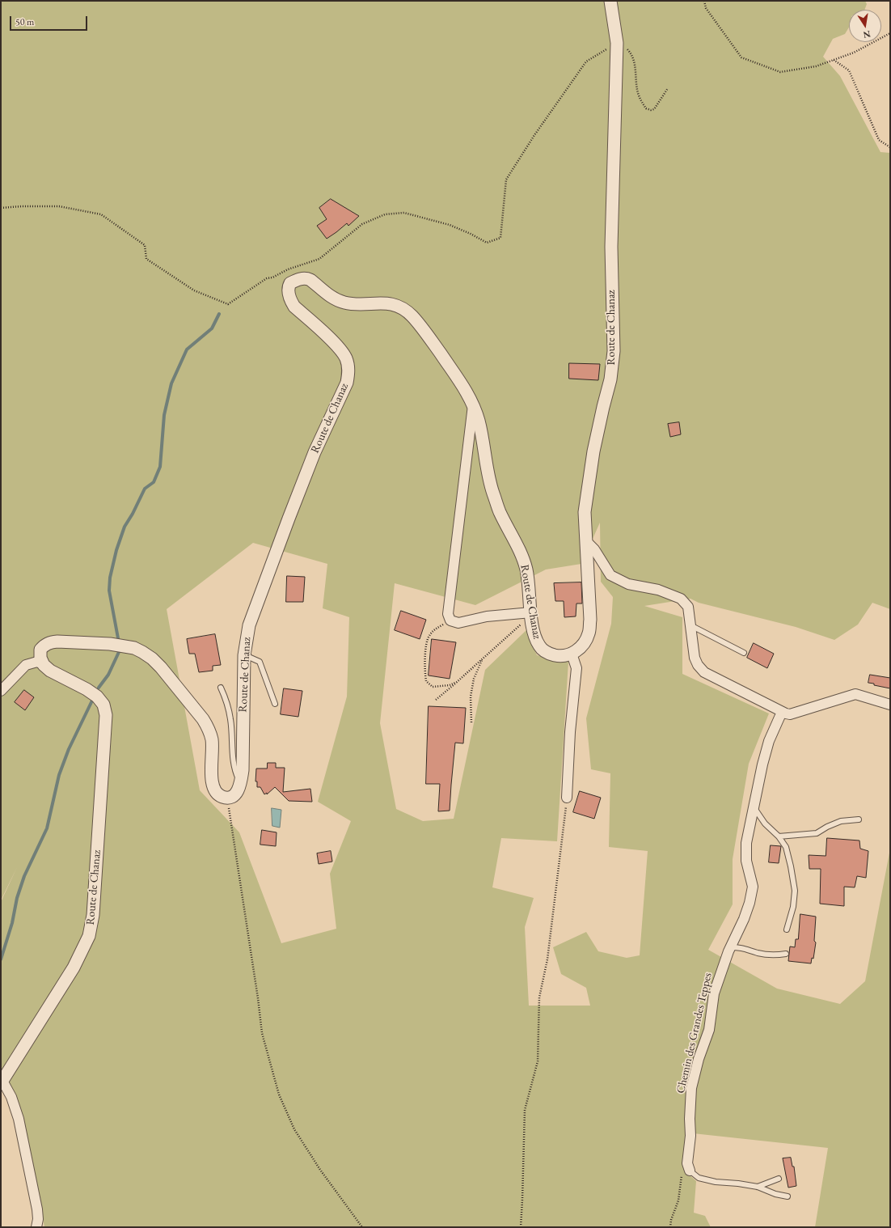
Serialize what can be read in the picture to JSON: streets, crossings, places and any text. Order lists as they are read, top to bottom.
{
  "streets": {
    "street": ["Route de Chanaz", "Chemin des Grandes Teppes"]
  },
  "scale_bar": "50 m",
  "north": "bottom"
}
